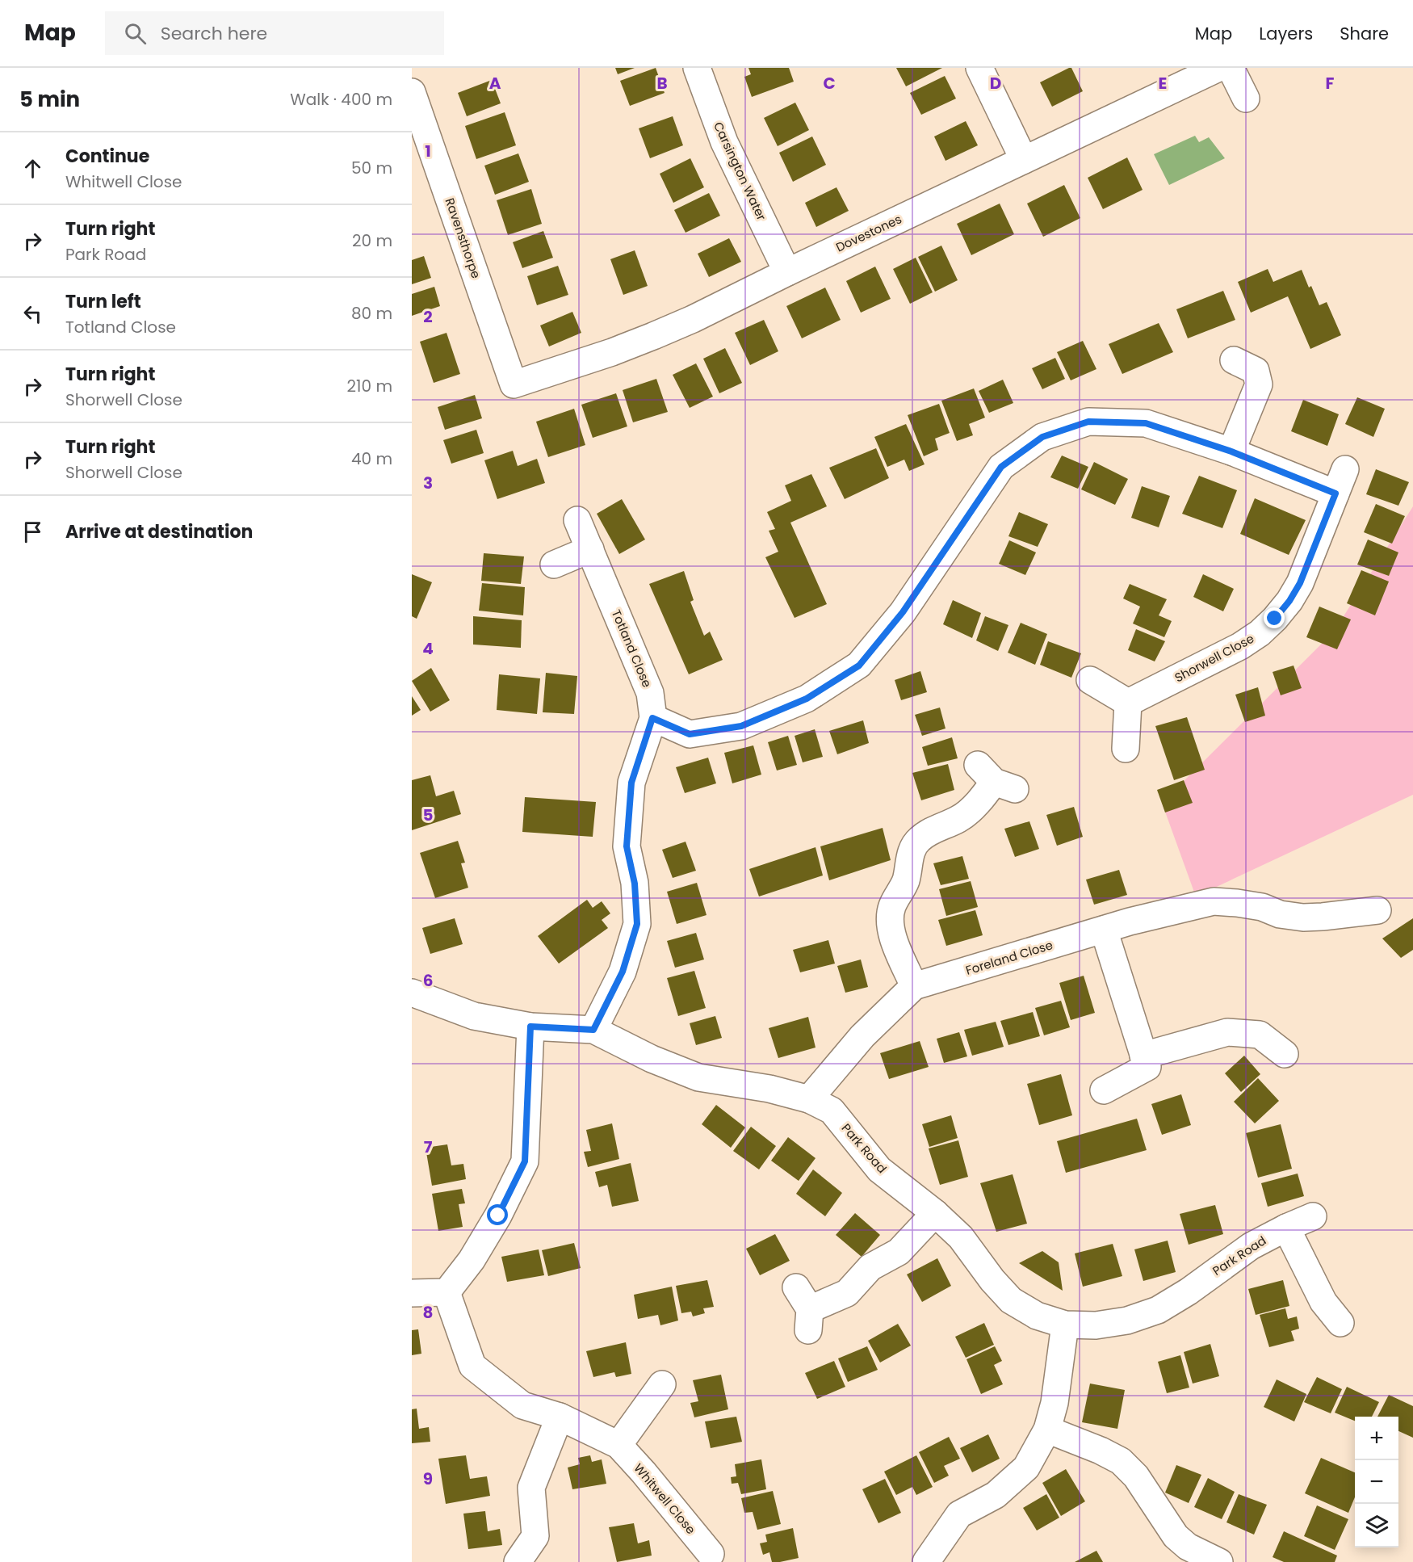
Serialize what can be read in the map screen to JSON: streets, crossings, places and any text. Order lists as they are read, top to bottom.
{
  "streets": {
    "street": [
      "Carsington Water",
      "Dovestones",
      "Ravensthorpe",
      "Totland Close",
      "Shorwell Close",
      "Foreland Close",
      "Park Road",
      "Whitwell Close"
    ]
  },
  "crossings": [
    ["Carsington Water", "Dovestones"],
    ["Dovestones", "Ravensthorpe"],
    ["Totland Close", "Park Road"],
    ["Foreland Close", "Park Road"]
  ],
  "page": {
    "header": "Map",
    "search": "Search here",
    "nav": ["Map", "Layers", "Share"],
    "heading": ["5 min", "Walk · 400 m"],
    "list": [
      ["Continue", "Whitwell Close", "50 m"],
      ["Turn right", "Park Road", "20 m"],
      ["Turn left", "Totland Close", "80 m"],
      ["Turn right", "Shorwell Close", "210 m"],
      ["Turn right", "Shorwell Close", "40 m"],
      "Arrive at destination"
    ],
    "map_buttons": ["+", "−"]
  },
  "grid": {
    "columns": [
      "A",
      "B",
      "C",
      "D",
      "E",
      "F"
    ],
    "rows": [
      "1",
      "2",
      "3",
      "4",
      "5",
      "6",
      "7",
      "8",
      "9"
    ]
  }
}
